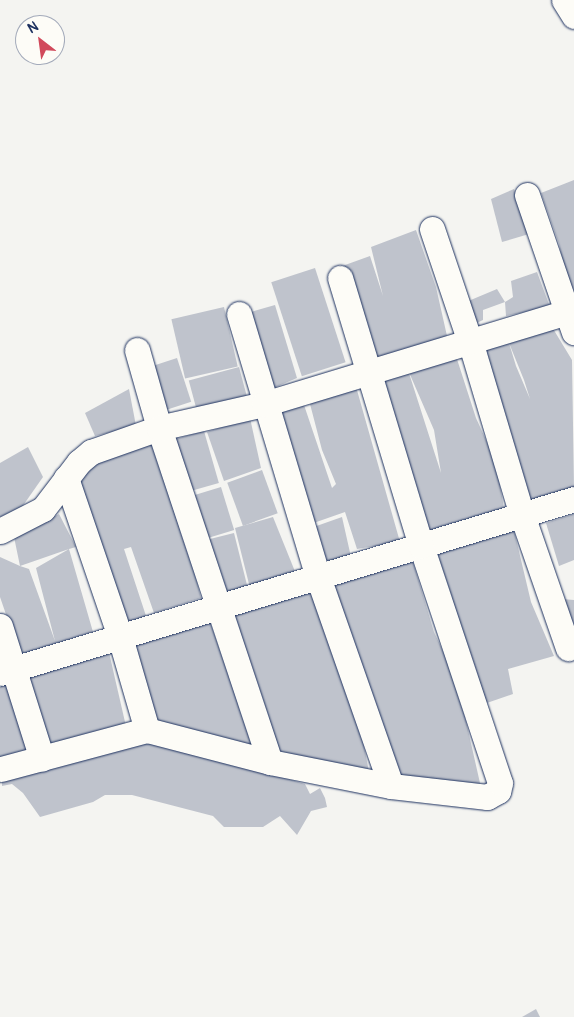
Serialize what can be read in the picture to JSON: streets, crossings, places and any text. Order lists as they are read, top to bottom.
{
  "north": "top left"
}
